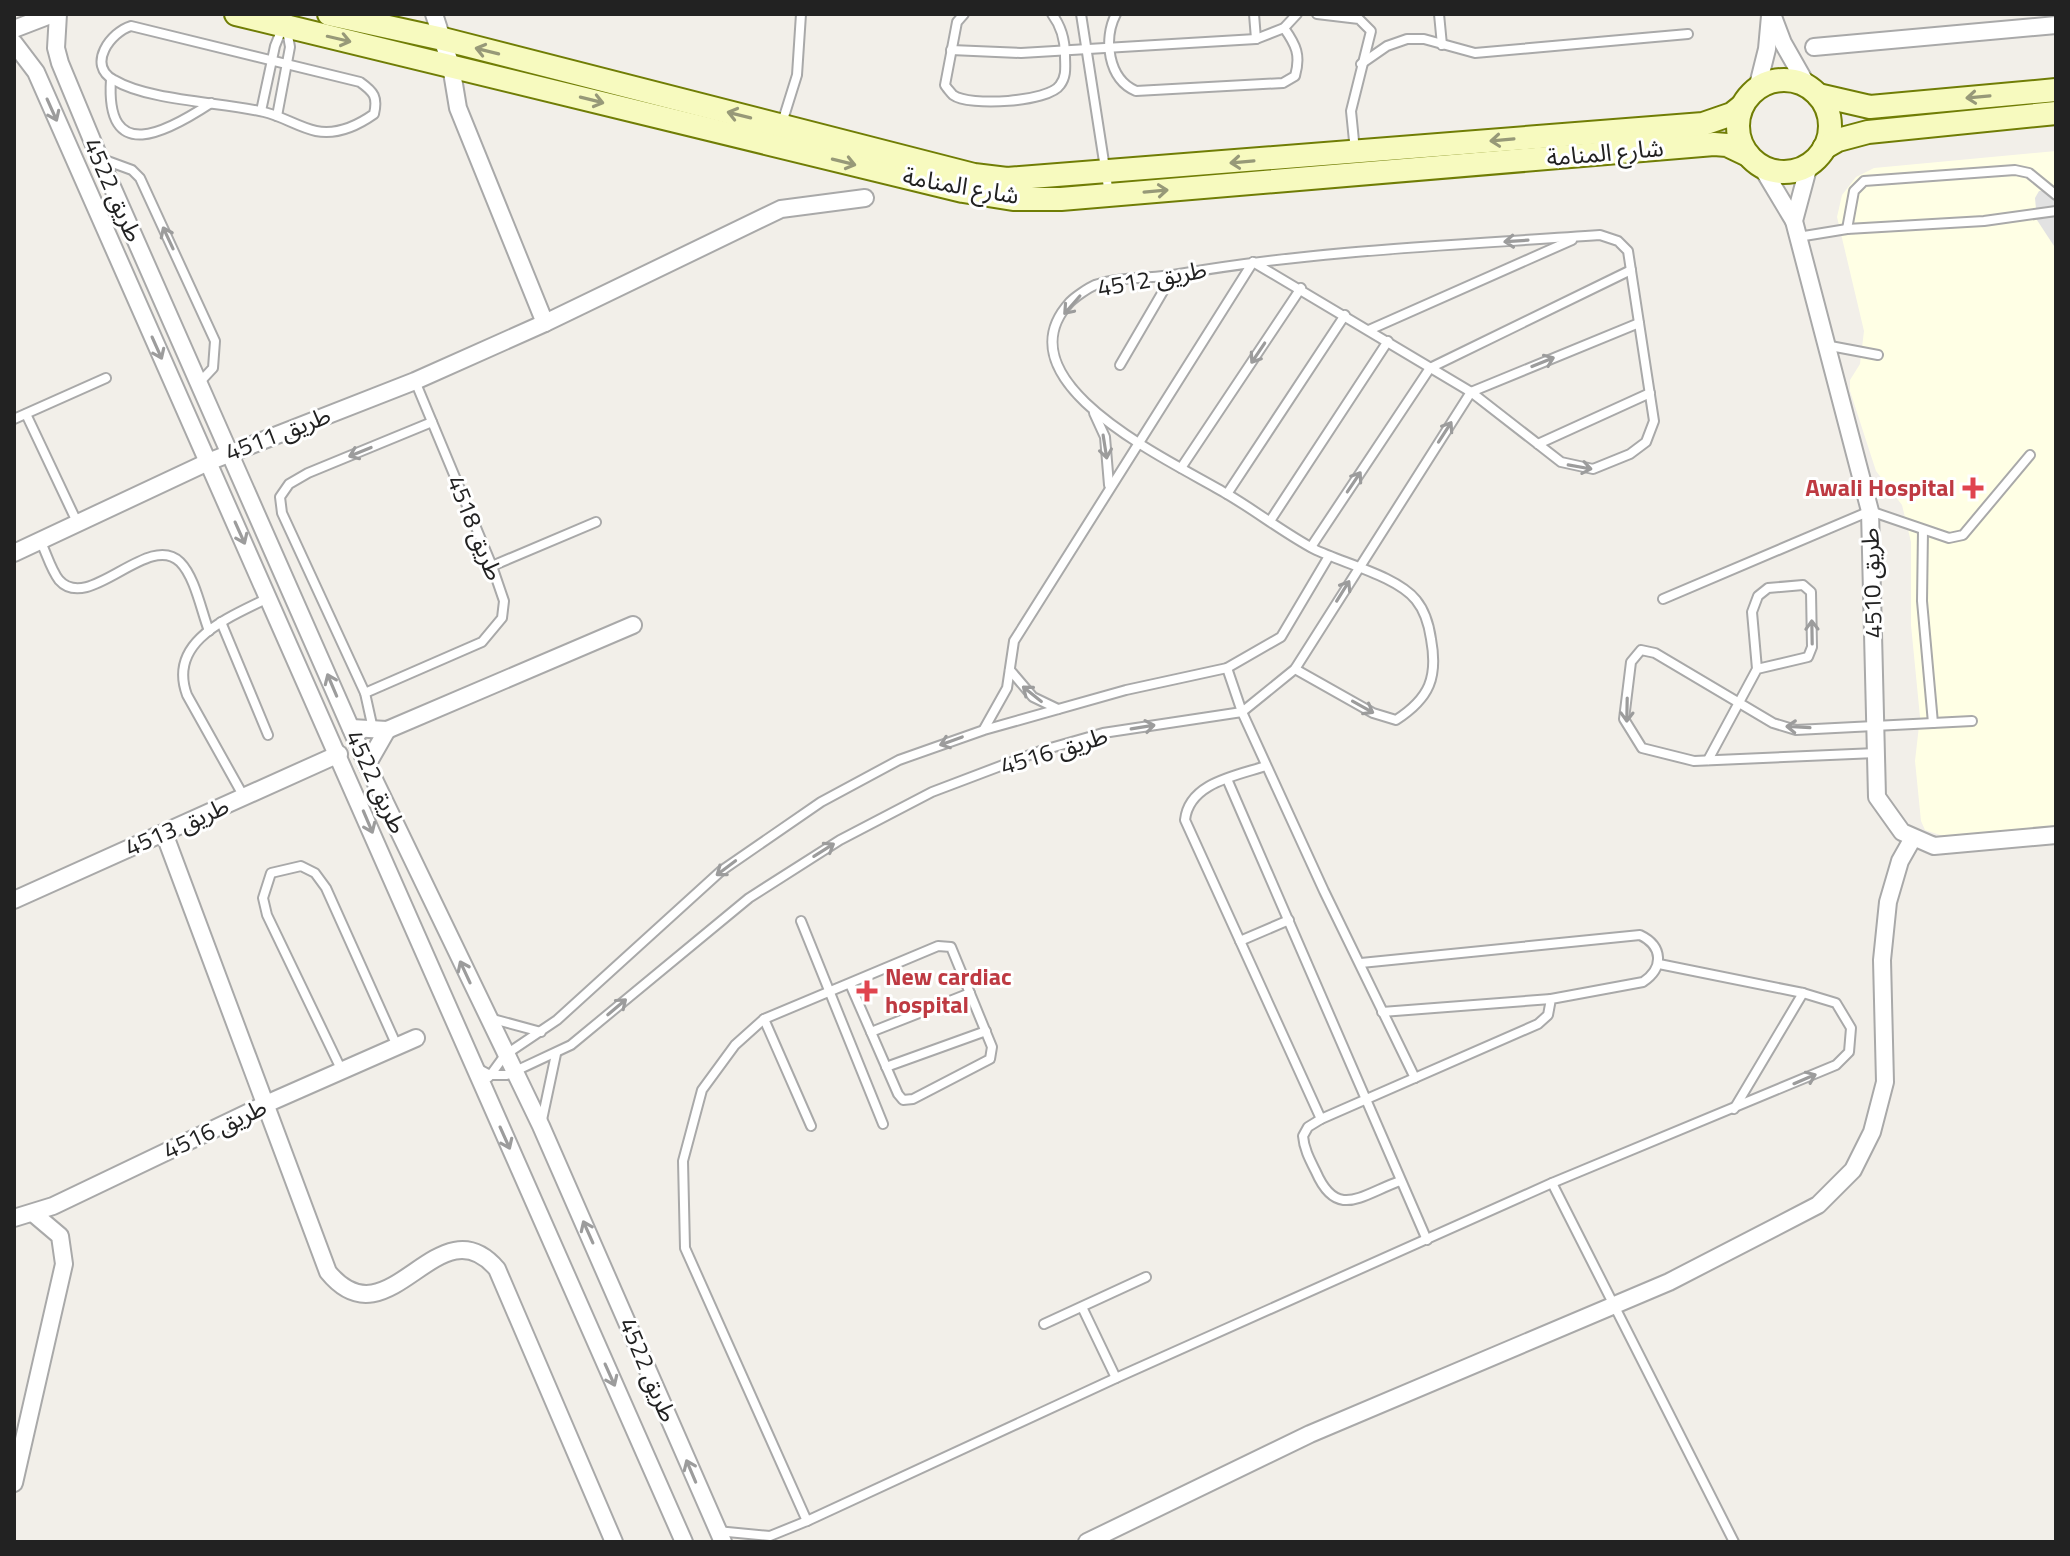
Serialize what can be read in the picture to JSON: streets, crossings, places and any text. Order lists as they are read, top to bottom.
{
  "streets": {
    "street": [
      "شارع المنامة",
      "طريق 4522",
      "طريق 4511",
      "طريق 4510",
      "طريق 4516",
      "طريق 4513"
    ],
    "lane": ["طريق 4512", "طريق 4518"]
  },
  "crossings": [
    ["شارع المنامة", "طريق 4510"],
    ["طريق 4522", "طريق 4511"],
    ["طريق 4522", "طريق 4516"],
    ["طريق 4522", "طريق 4513"],
    ["طريق 4512", "طريق 4516"],
    ["طريق 4511", "طريق 4518"]
  ],
  "places": {
    "health": ["Awali Hospital", "New cardiac hospital"]
  }
}
